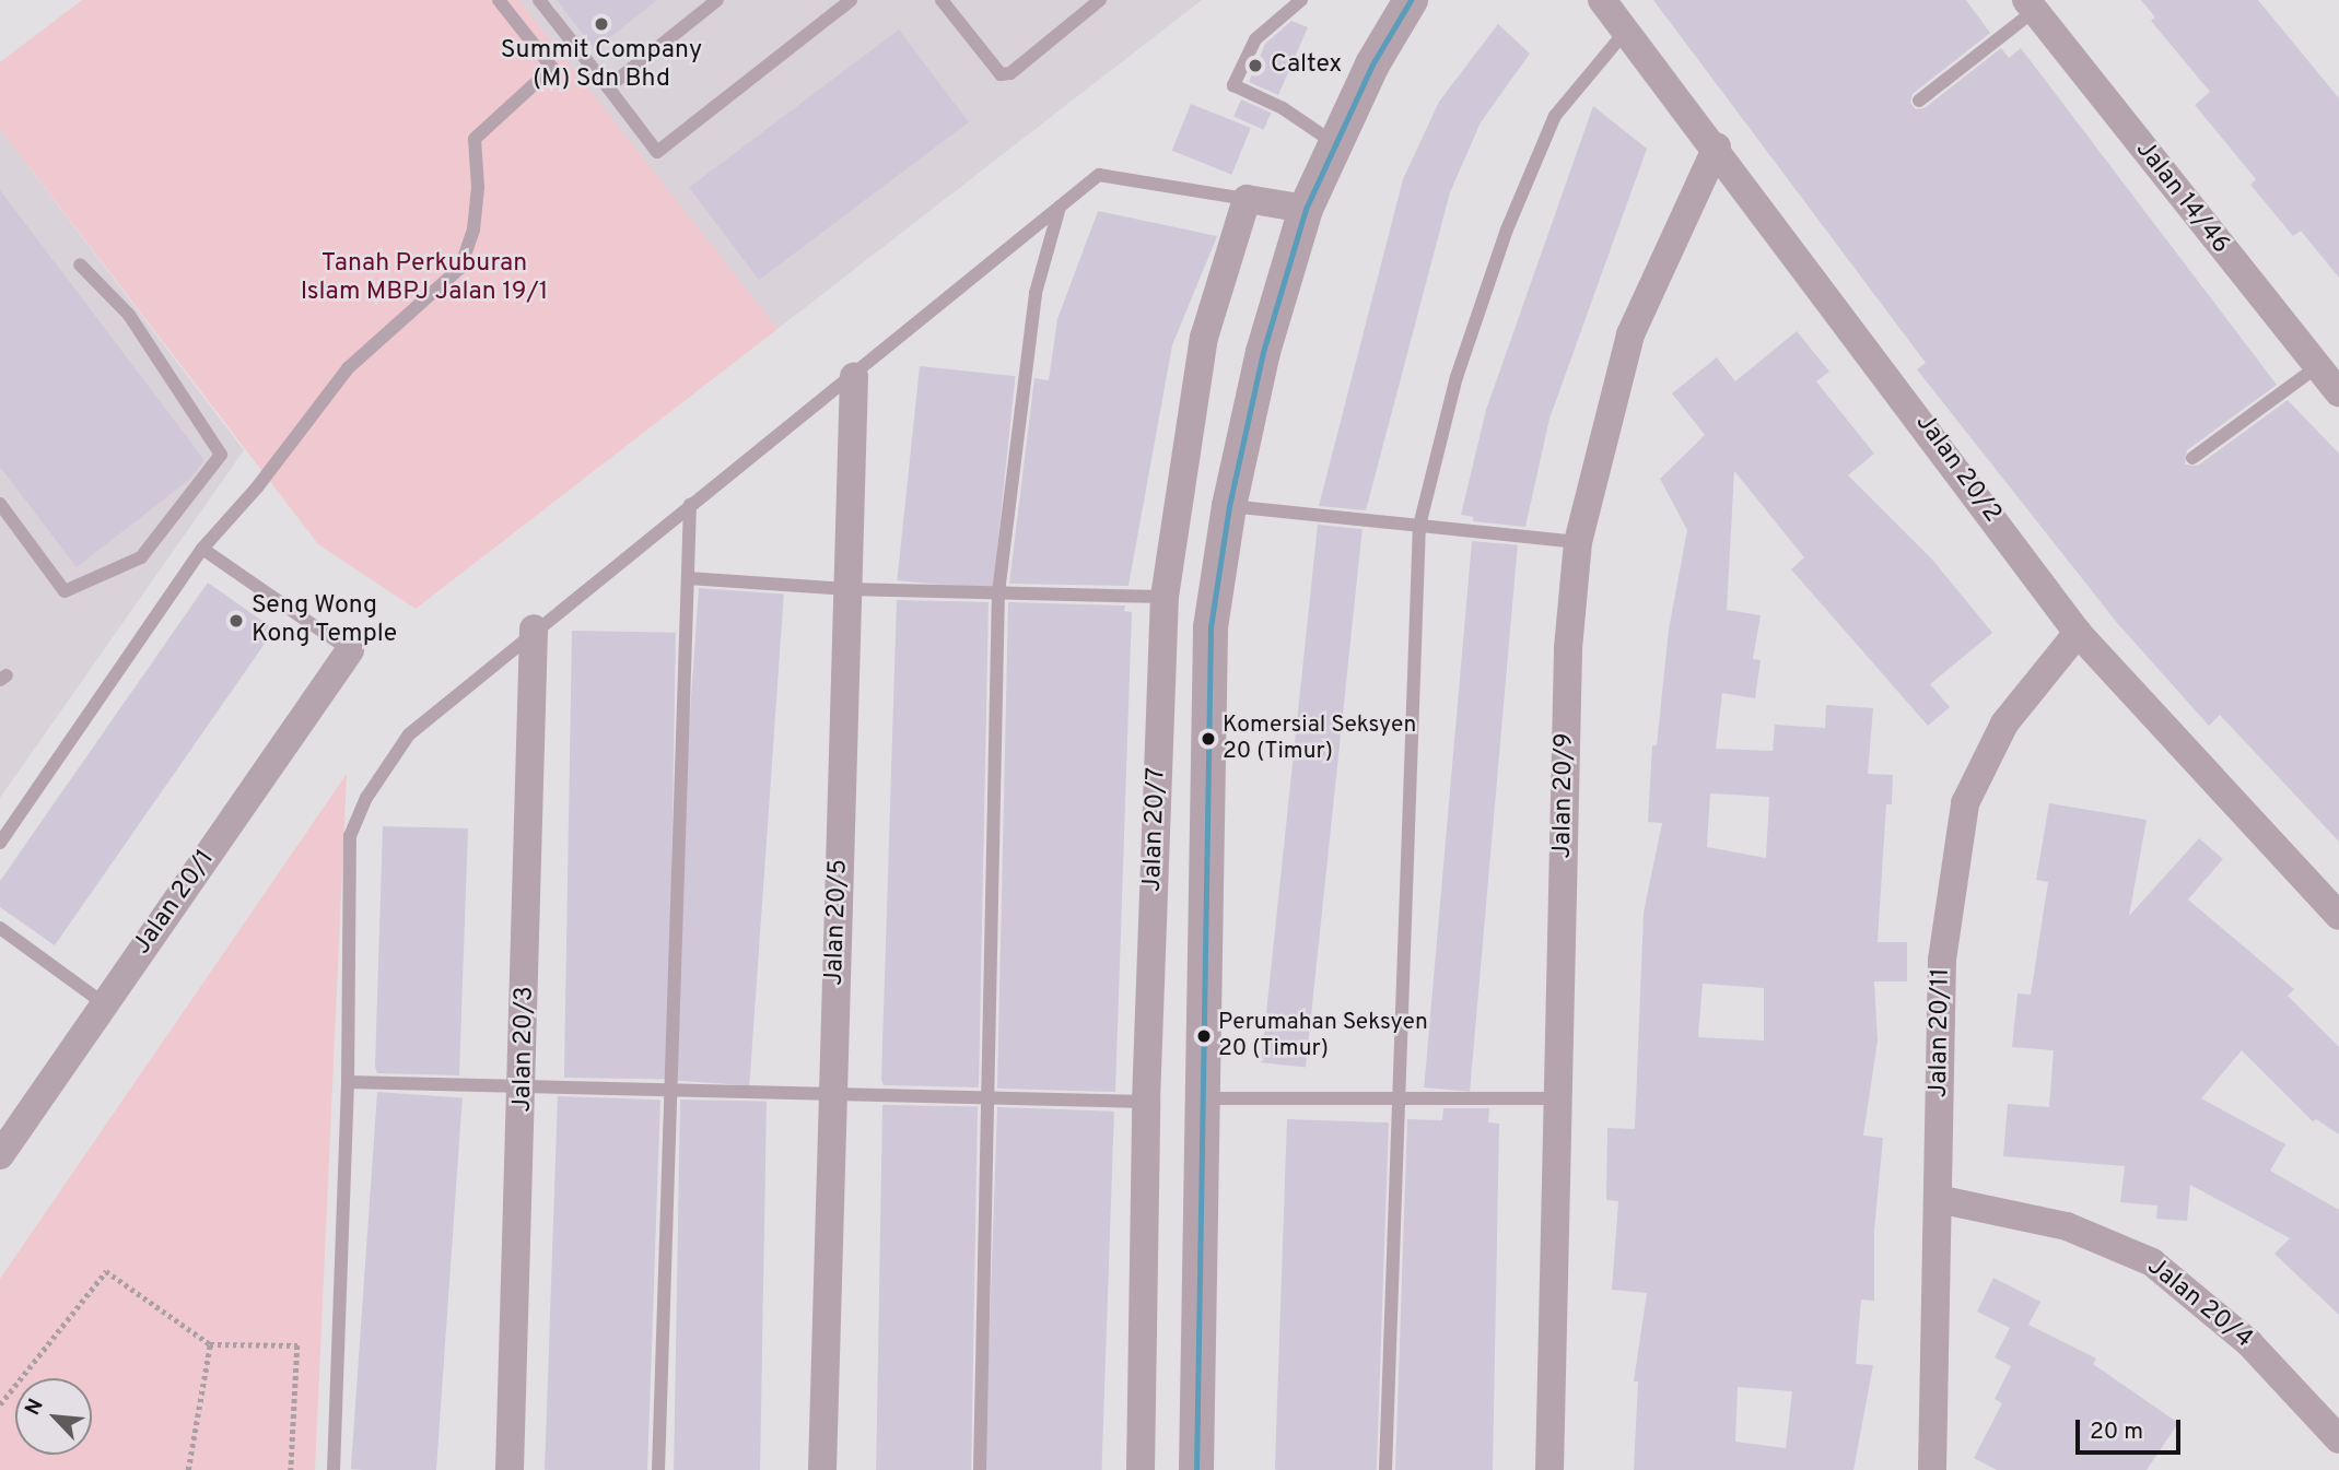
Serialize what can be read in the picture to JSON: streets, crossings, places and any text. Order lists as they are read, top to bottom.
{
  "streets": {
    "street": [
      "Jalan 14/46",
      "Jalan 20/2",
      "Jalan 20/9",
      "Jalan 20/7",
      "Jalan 20/1",
      "Jalan 20/5",
      "Jalan 20/11",
      "Jalan 20/3",
      "Jalan 20/4"
    ]
  },
  "crossings": [
    ["Jalan 20/2", "Jalan 20/9"],
    ["Jalan 20/2", "Jalan 20/11"],
    ["Jalan 20/11", "Jalan 20/4"]
  ],
  "parks": ["Tanah Perkuburan Islam MBPJ Jalan 19/1"],
  "places": [
    "Summit Company (M) Sdn Bhd",
    "Caltex",
    "Seng Wong Kong Temple",
    "Komersial Seksyen 20 (Timur)",
    "Perumahan Seksyen 20 (Timur)"
  ],
  "scale_bar": "20 m",
  "north": "top left"
}
